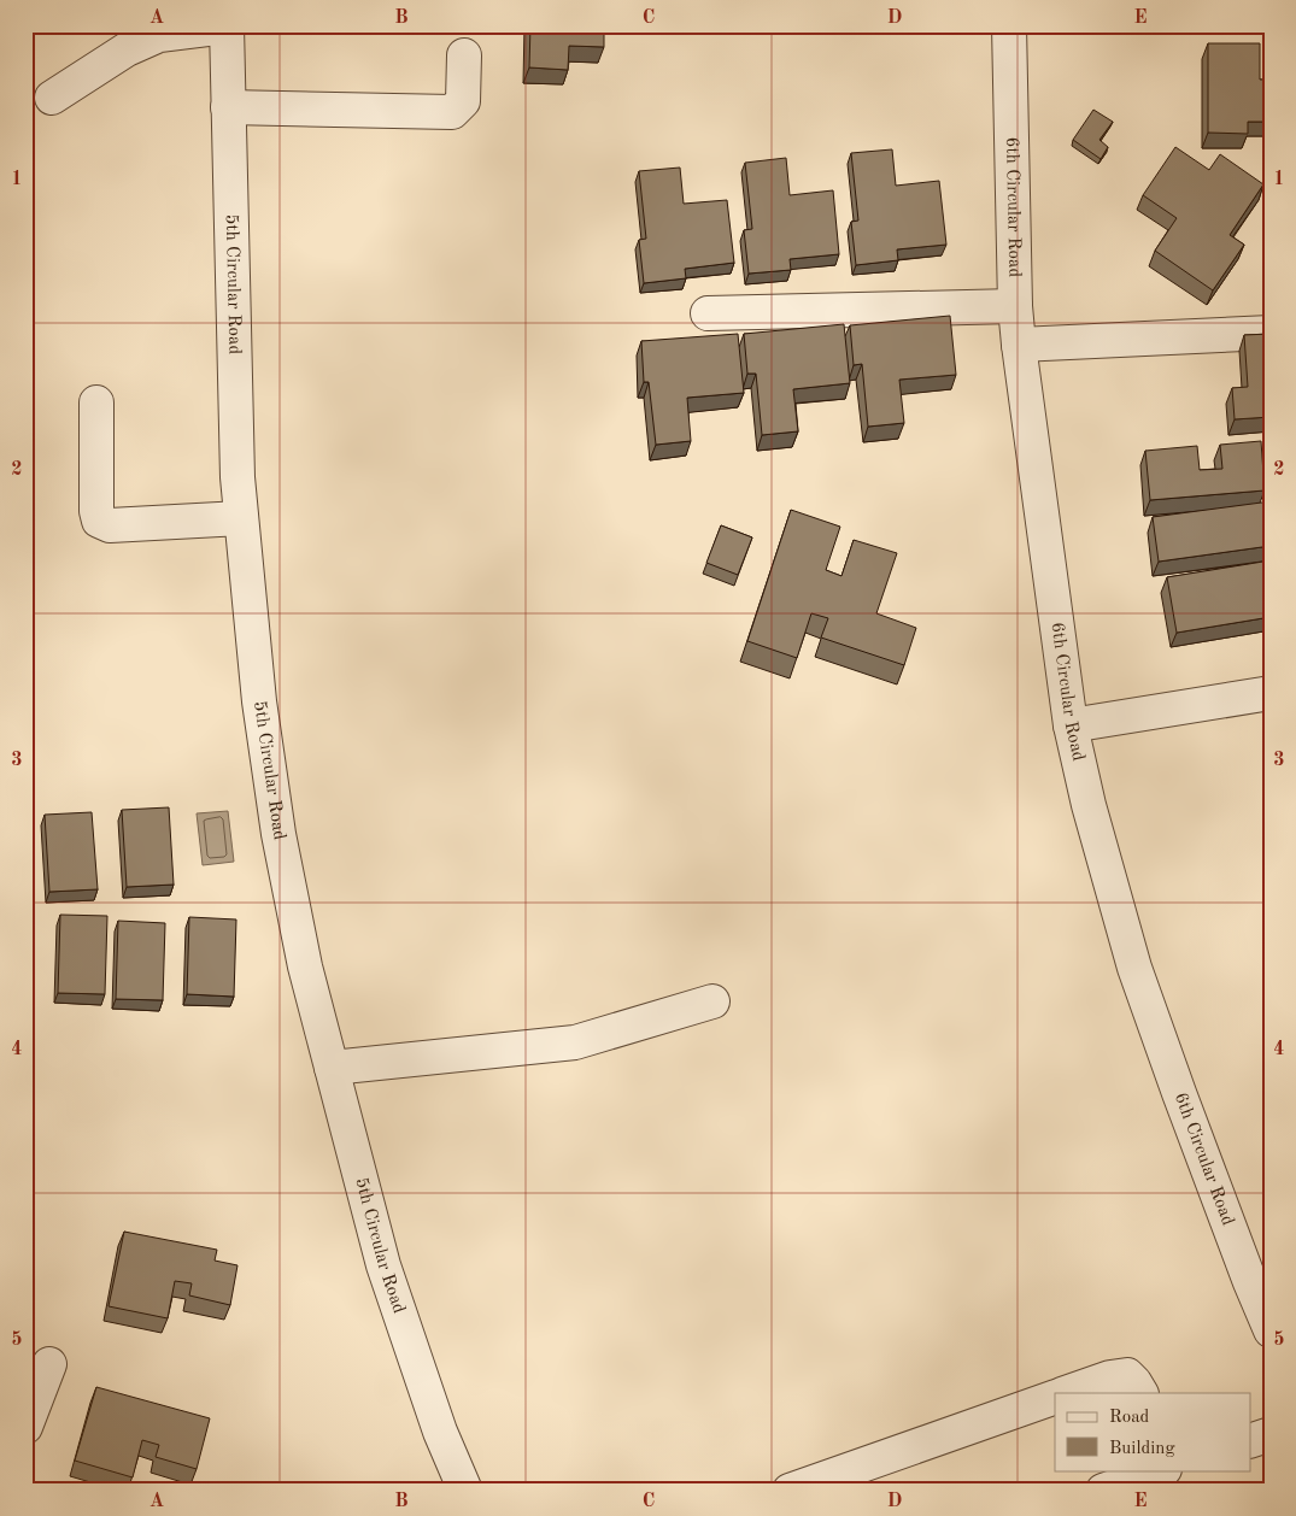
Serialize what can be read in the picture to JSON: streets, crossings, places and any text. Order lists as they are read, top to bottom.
{
  "streets": {
    "street": ["6th Circular Road", "5th Circular Road"]
  },
  "legend": ["Road", "Building"],
  "grid": {
    "columns": [
      "A",
      "B",
      "C",
      "D",
      "E"
    ],
    "rows": [
      "1",
      "2",
      "3",
      "4",
      "5"
    ]
  }
}
